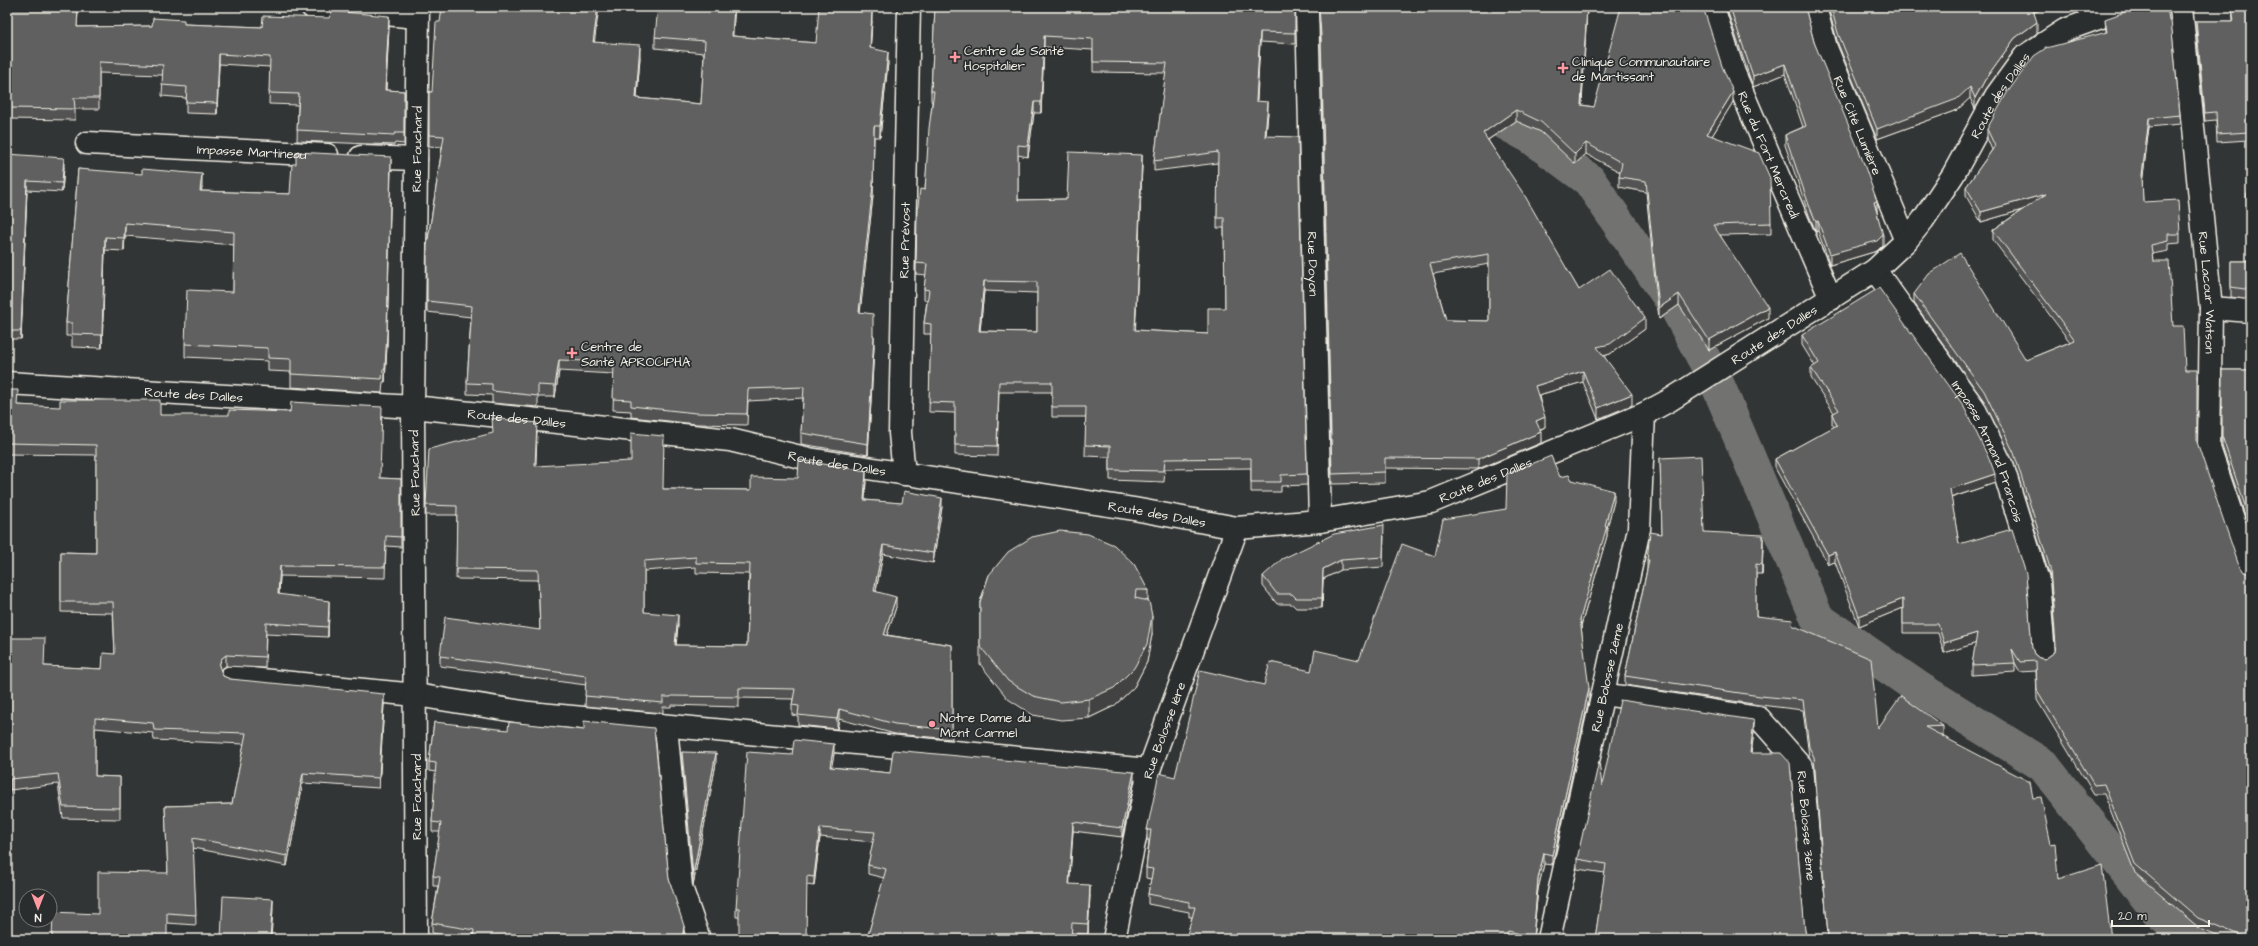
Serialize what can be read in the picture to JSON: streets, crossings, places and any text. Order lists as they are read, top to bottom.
{
  "streets": {
    "street": [
      "Route des Dalles",
      "Rue Cité Lumière",
      "Rue Fouchard",
      "Impasse Martineau",
      "Rue du Fort Mercredi",
      "Rue Prévost",
      "Rue Doyon",
      "Rue Lacour Watson",
      "Impasse Armand Francois",
      "Rue Bolosse 2ème",
      "Rue Bolosse 1ère",
      "Rue Bolosse 3ème"
    ]
  },
  "crossings": [
    ["Route des Dalles", "Rue Cité Lumière"],
    ["Route des Dalles", "Rue Fouchard"],
    ["Route des Dalles", "Rue du Fort Mercredi"],
    ["Route des Dalles", "Rue Prévost"],
    ["Route des Dalles", "Rue Doyon"],
    ["Route des Dalles", "Impasse Armand Francois"],
    ["Route des Dalles", "Rue Bolosse 2ème"],
    ["Route des Dalles", "Rue Bolosse 1ère"],
    ["Rue Fouchard", "Impasse Martineau"],
    ["Rue Bolosse 2ème", "Rue Bolosse 3ème"]
  ],
  "places": {
    "health": ["Centre de Santé Hospitalier", "Clinique Communautaire de Martissant", "Centre de Santé APROCIPHA"],
    "other": ["Notre Dame du Mont Carmel"]
  },
  "scale_bar": "20 m",
  "north": "bottom"
}
